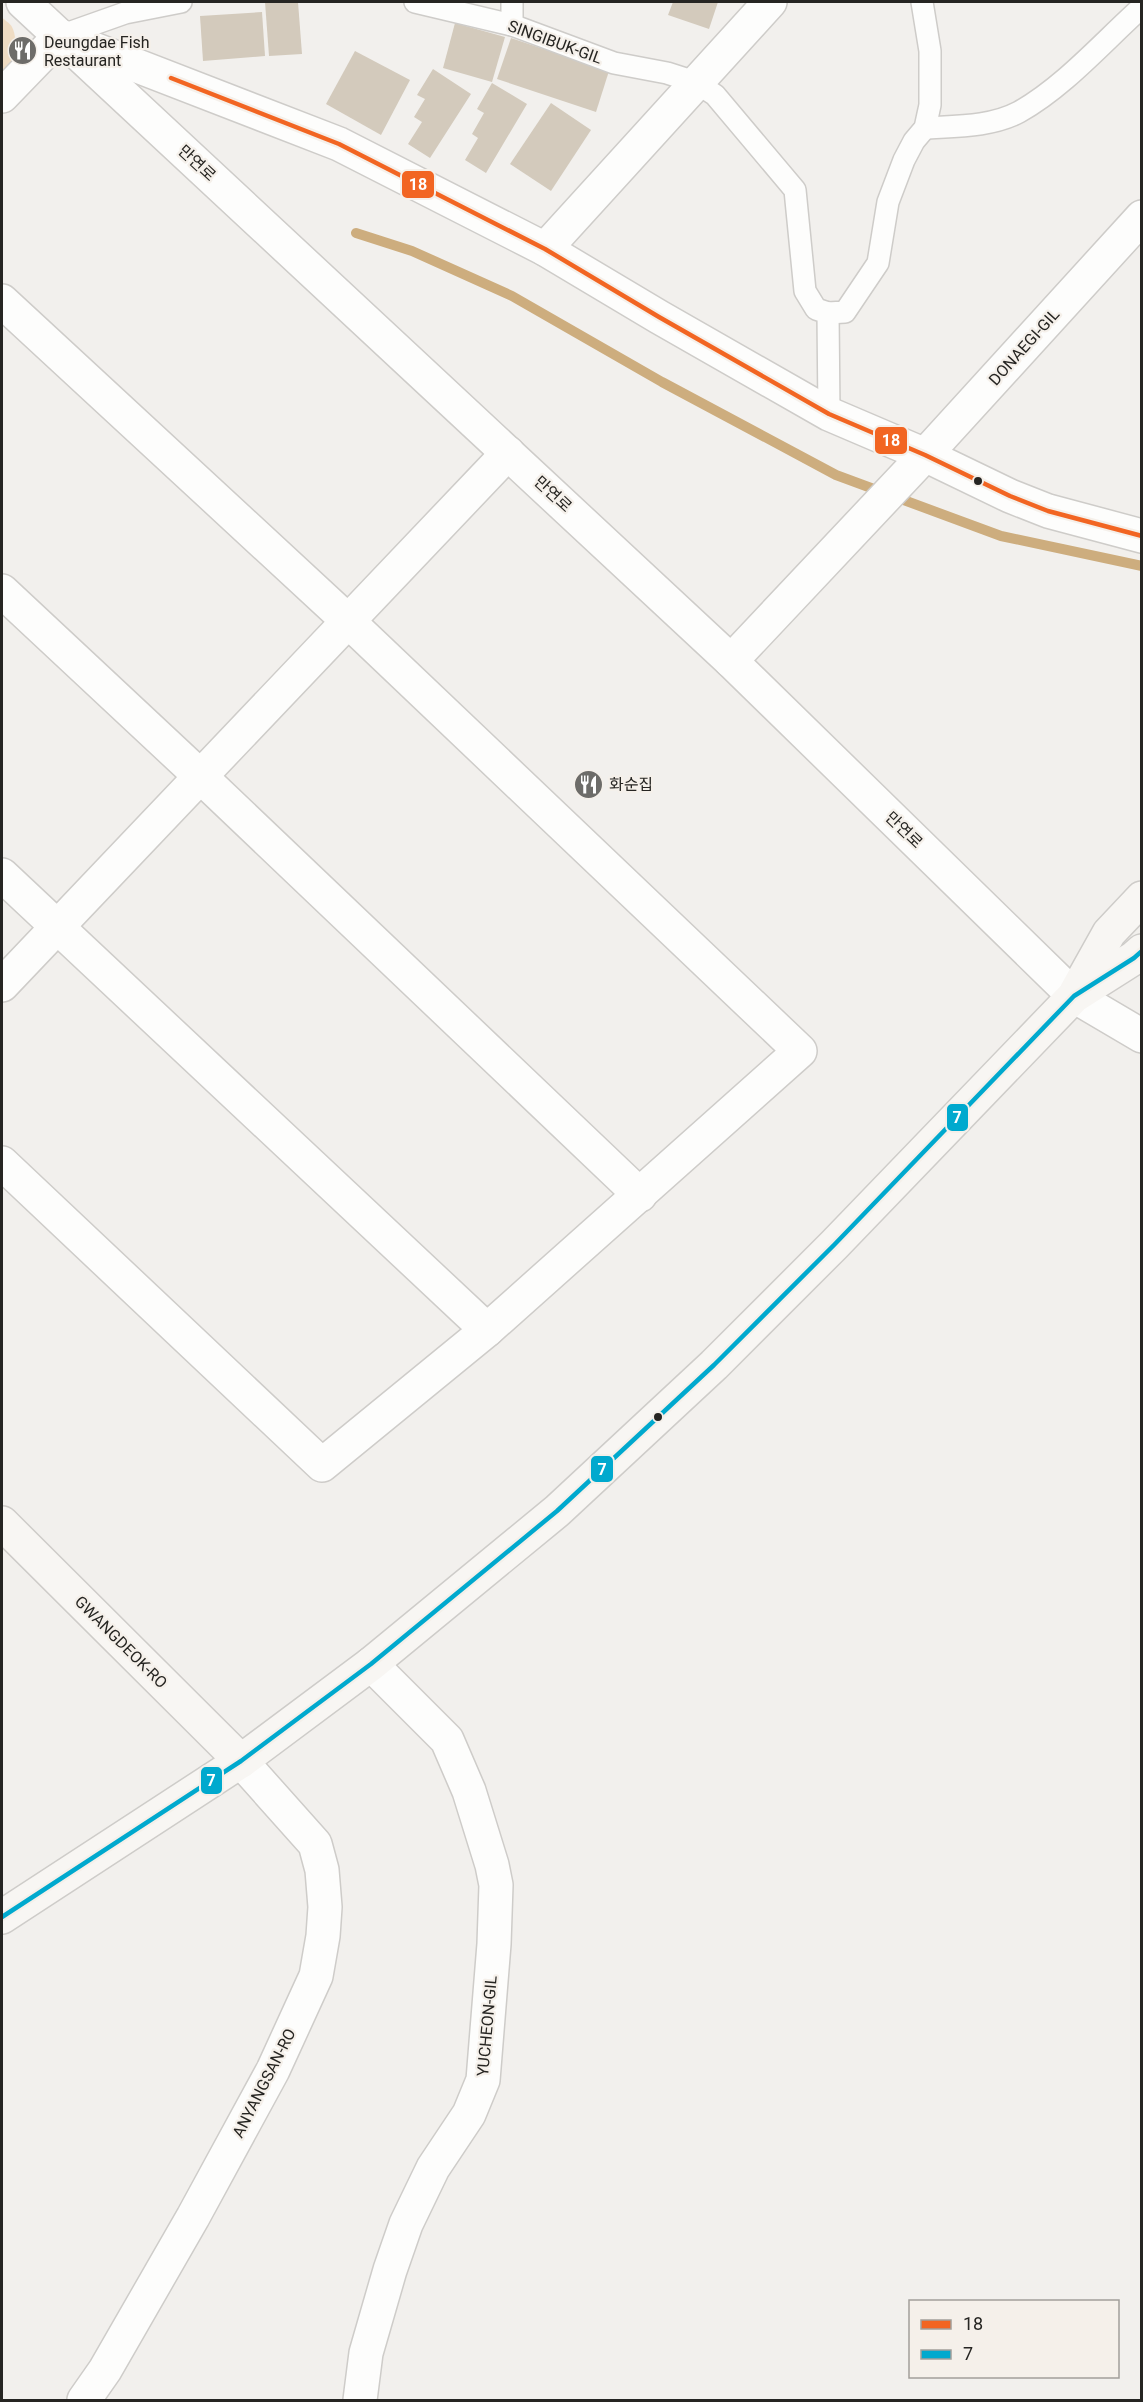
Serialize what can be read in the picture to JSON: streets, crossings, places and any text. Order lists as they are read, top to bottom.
{
  "streets": {
    "main road": ["GWANGDEOK-RO"],
    "street": [
      "만연로",
      "DONAEGI-GIL",
      "YUCHEON-GIL",
      "ANYANGSAN-RO"
    ],
    "lane": ["SINGIBUK-GIL"]
  },
  "crossings": [
    ["만연로", "DONAEGI-GIL"],
    ["GWANGDEOK-RO", "ANYANGSAN-RO"]
  ],
  "places": {
    "restaurant": ["Deungdae Fish Restaurant", "화순집"]
  },
  "lines": ["transit line 18", "transit line 7"],
  "legend": ["18", "7"]
}
